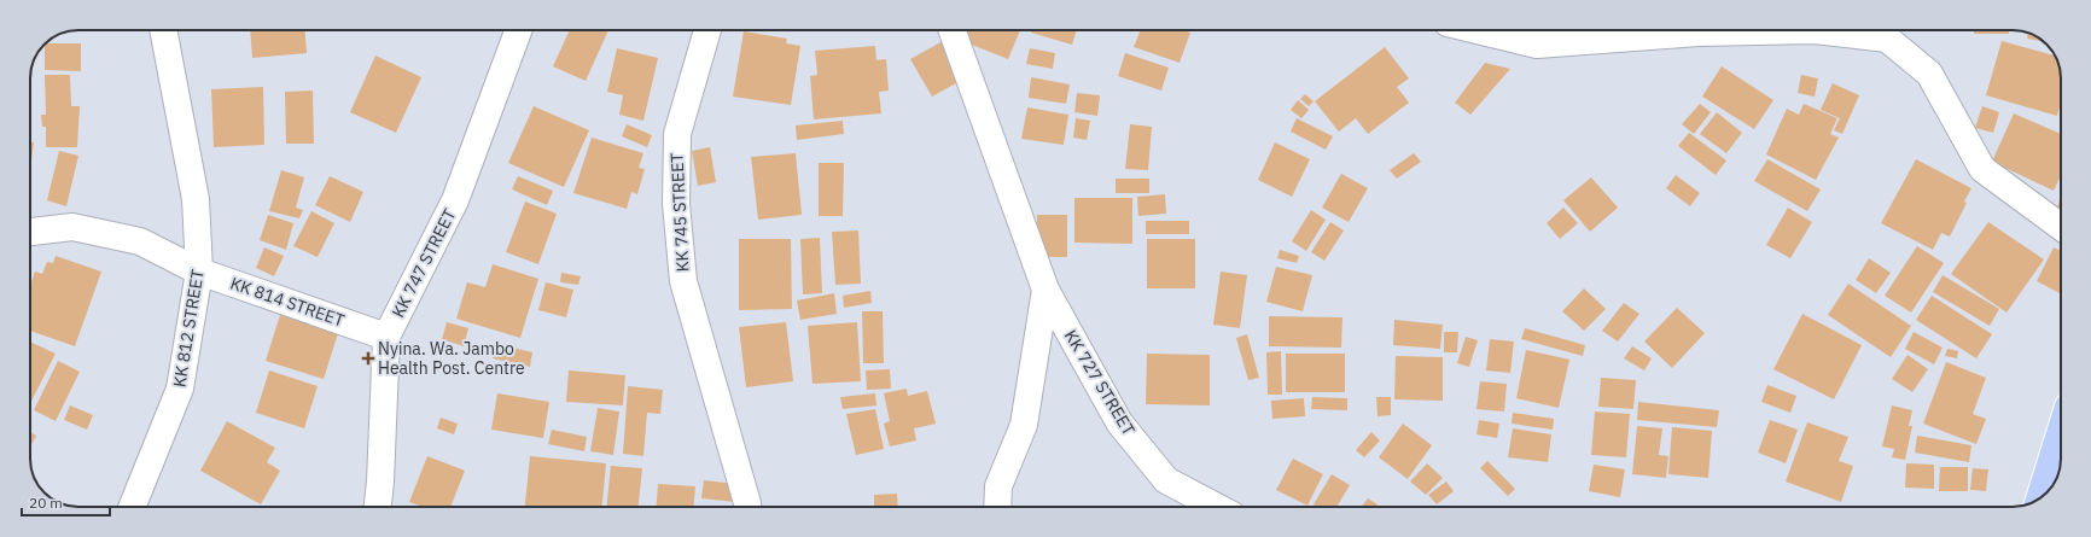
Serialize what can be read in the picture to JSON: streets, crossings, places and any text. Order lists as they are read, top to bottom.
{
  "streets": {
    "street": [
      "KK 745 STREET",
      "KK 747 STREET",
      "KK 814 STREET",
      "KK 812 STREET",
      "KK 727 STREET"
    ]
  },
  "crossings": [
    ["KK 747 STREET", "KK 814 STREET"],
    ["KK 814 STREET", "KK 812 STREET"]
  ],
  "places": {
    "health": ["Nyina. Wa. Jambo Health Post. Centre"]
  },
  "scale_bar": "20 m"
}
